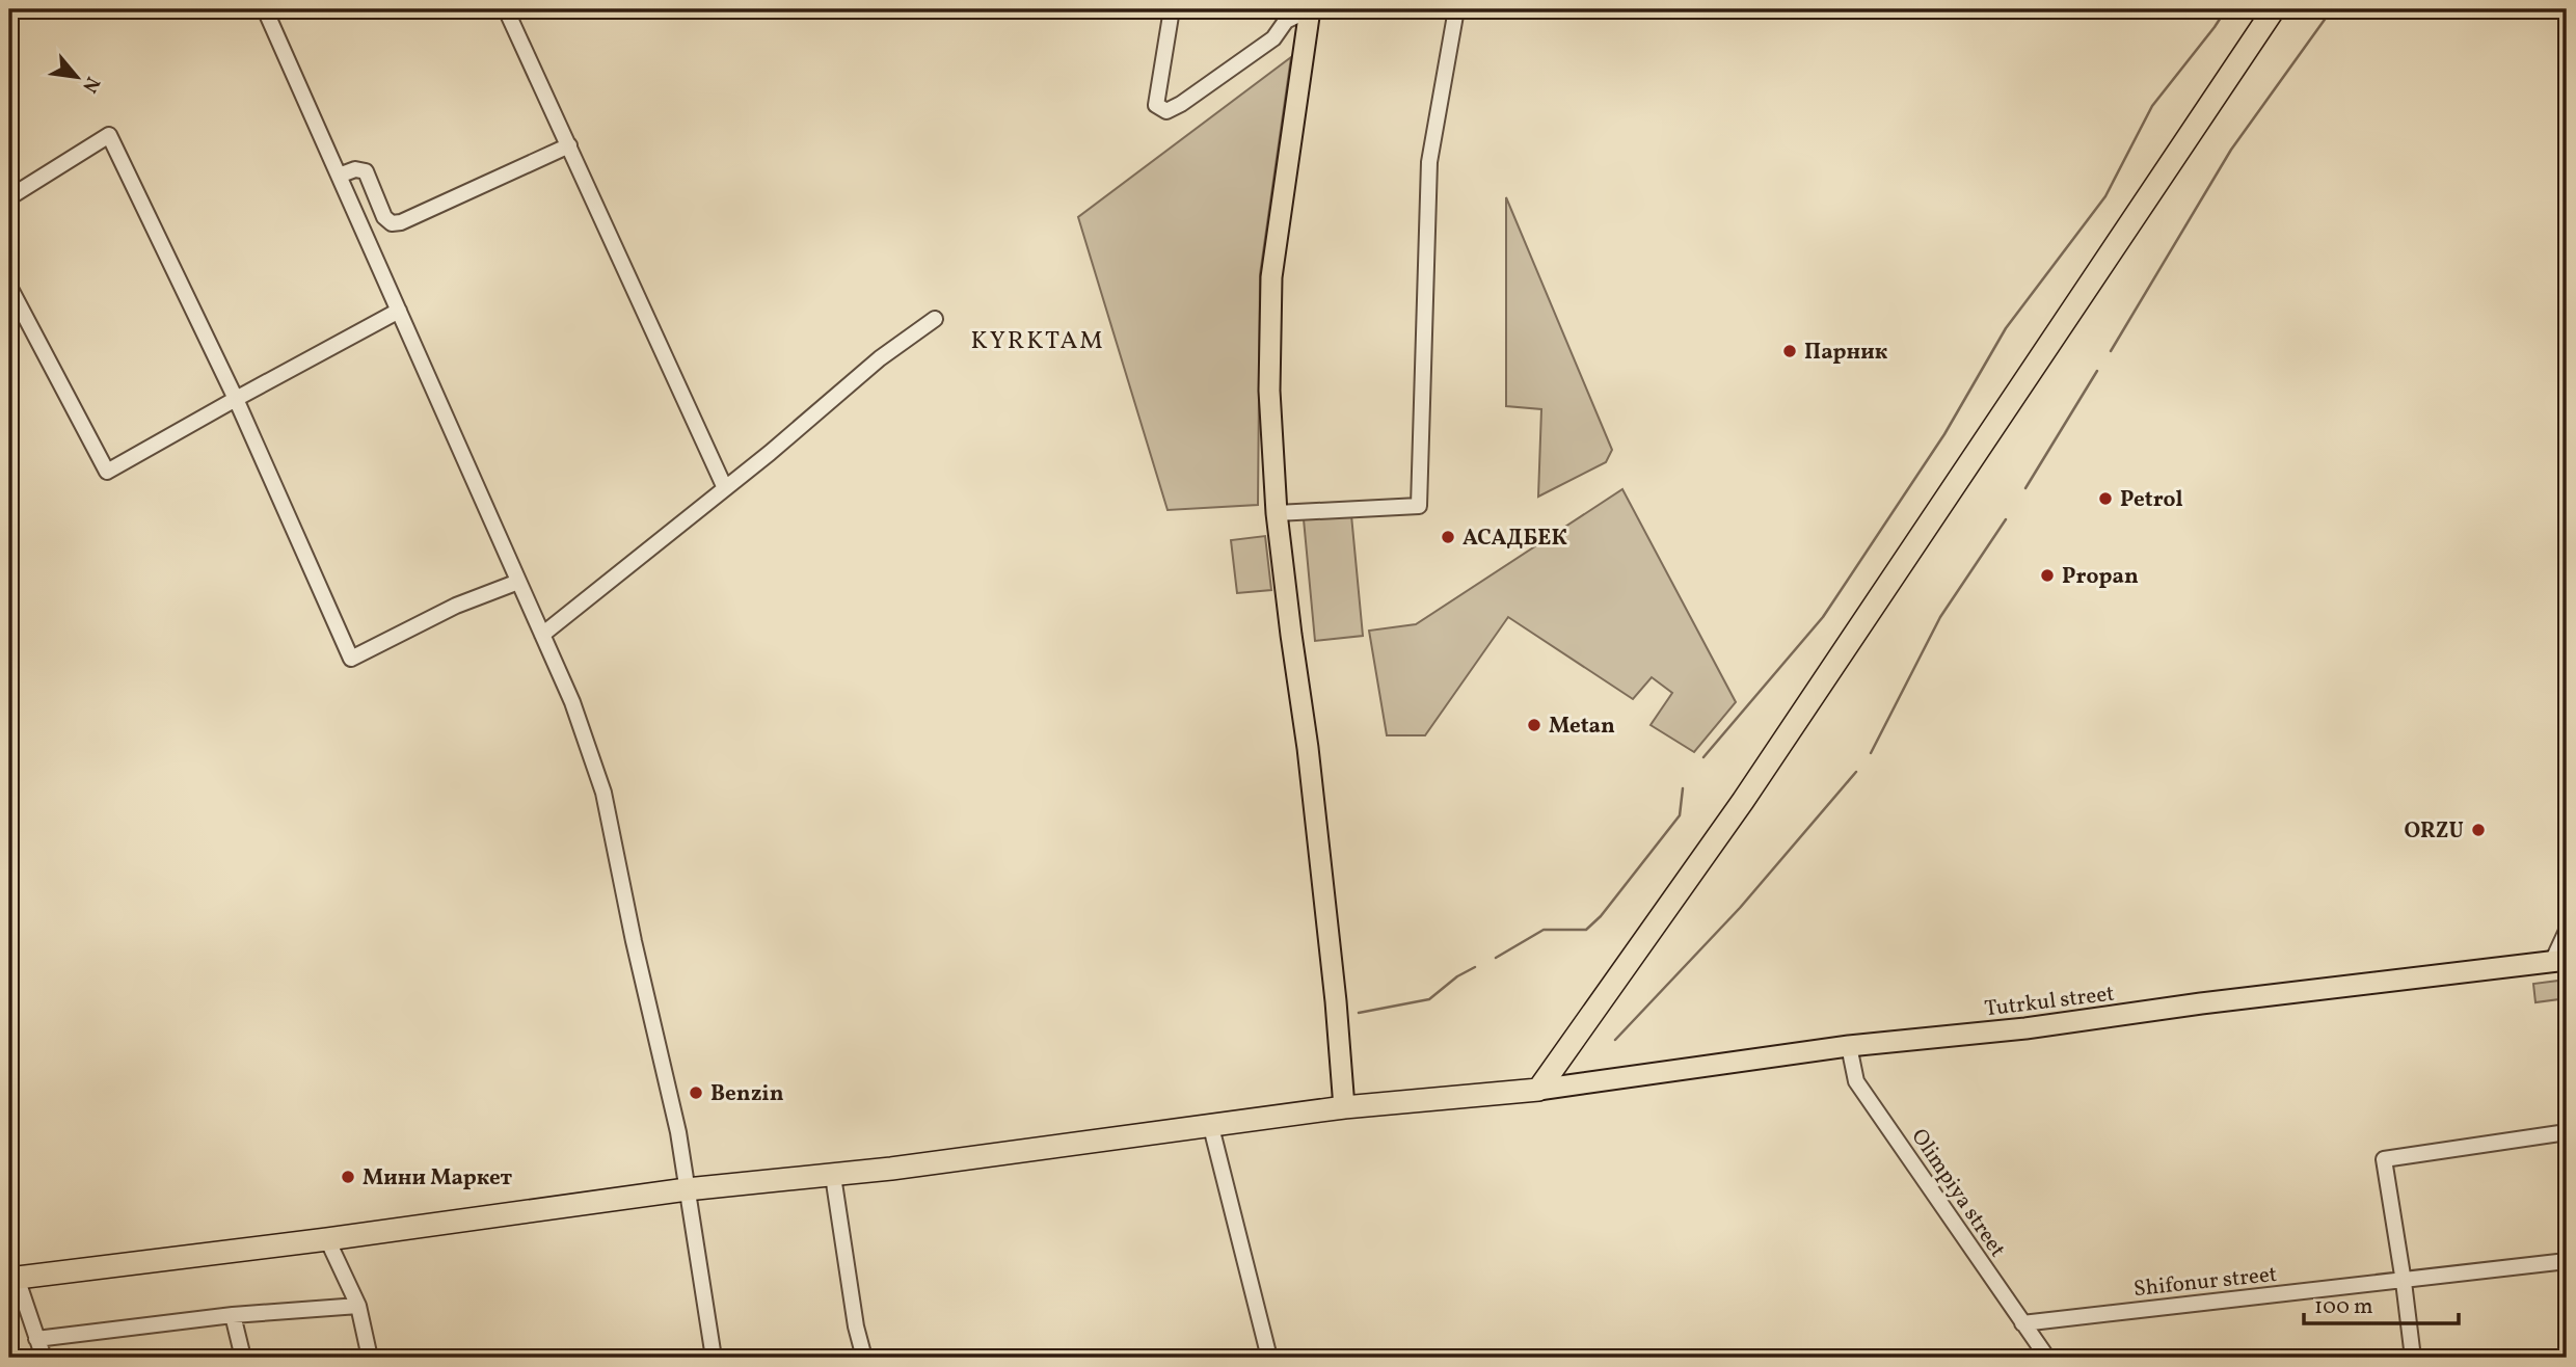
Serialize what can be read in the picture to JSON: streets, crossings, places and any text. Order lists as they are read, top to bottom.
{
  "streets": {
    "main road": ["Tutrkul street"],
    "street": ["Olimpiya street", "Shifonur street"]
  },
  "crossings": [
    ["Tutrkul street", "Olimpiya street"],
    ["Olimpiya street", "Shifonur street"]
  ],
  "districts": ["KYRKTAM"],
  "places": [
    "Парник",
    "Petrol",
    "АСАДБЕК",
    "Propan",
    "Metan",
    "ORZU",
    "Benzin",
    "Мини Маркет"
  ],
  "scale_bar": "100 m",
  "north": "bottom right"
}
